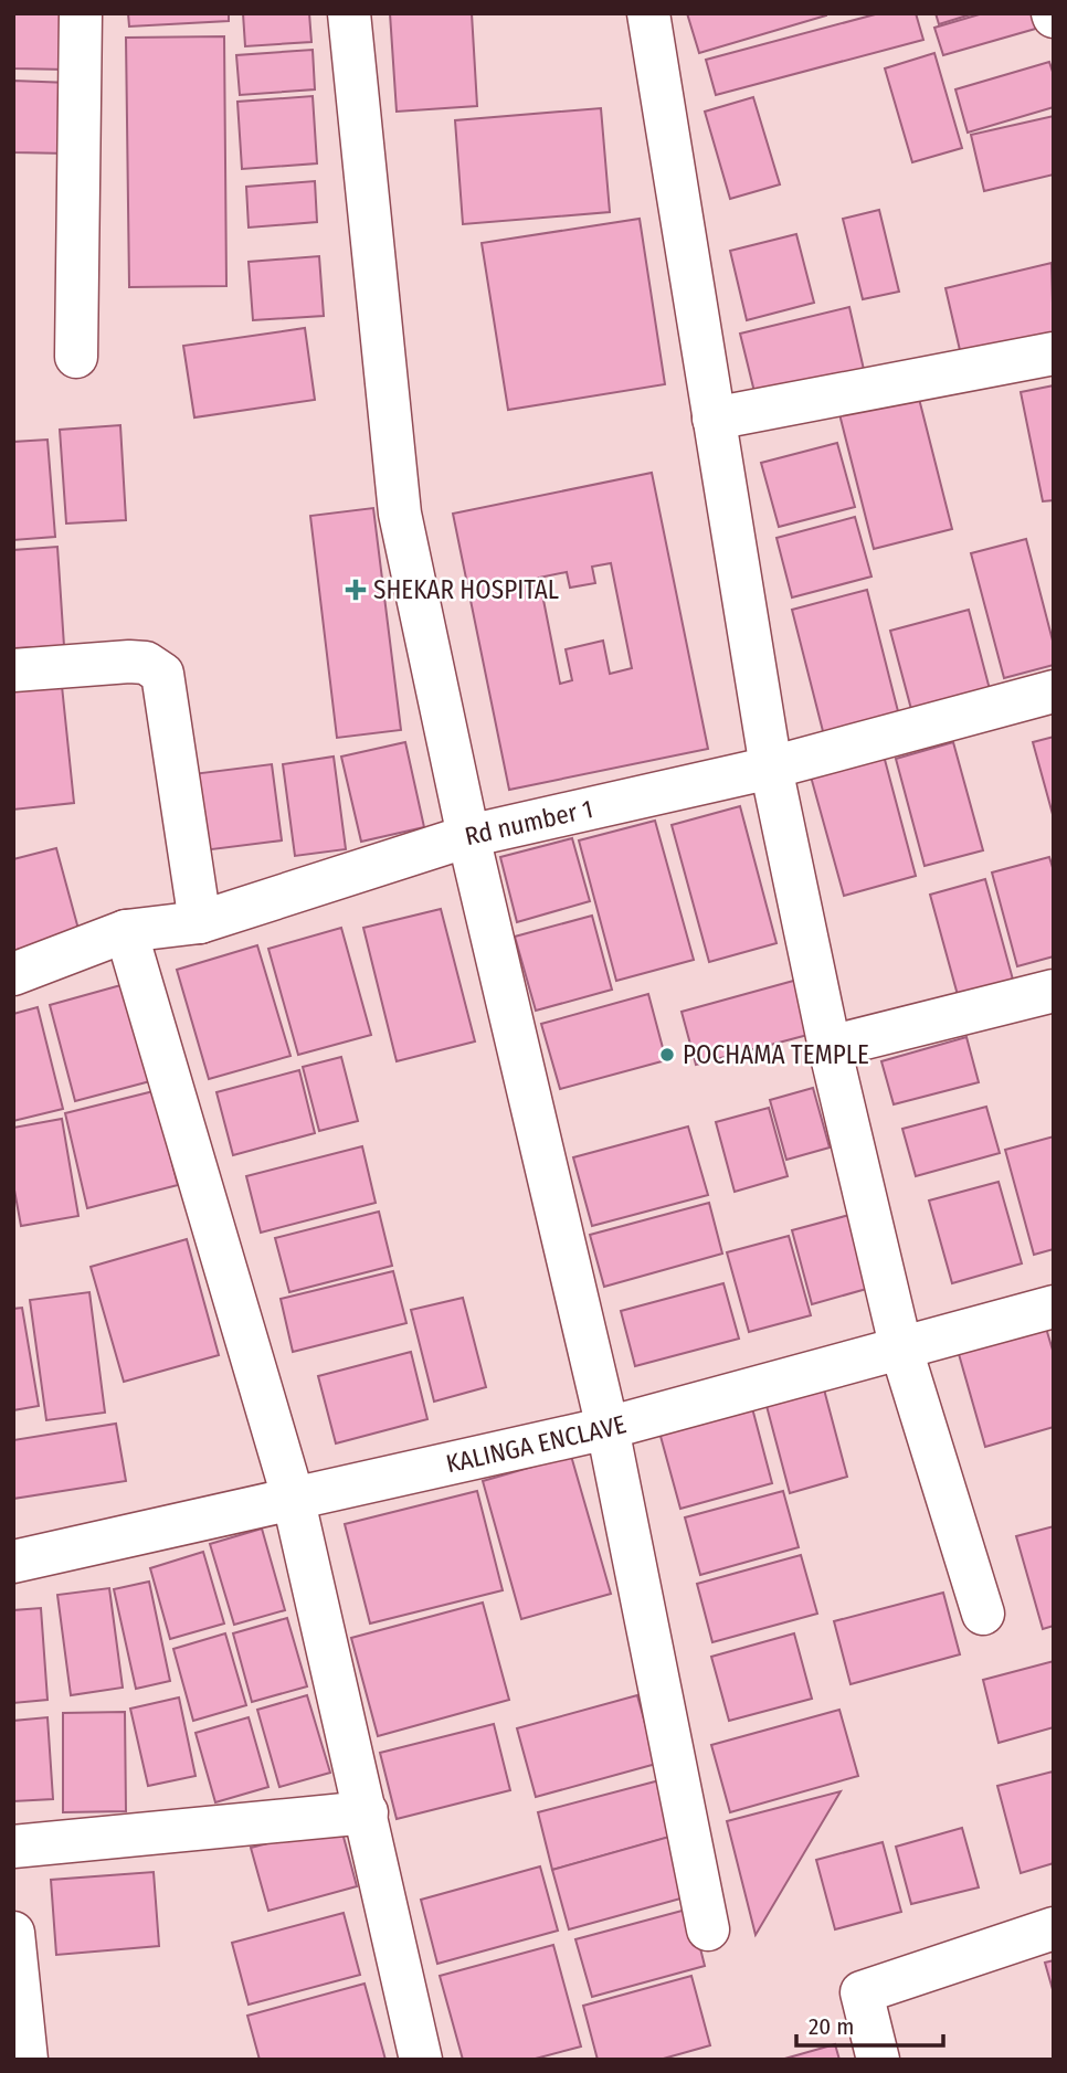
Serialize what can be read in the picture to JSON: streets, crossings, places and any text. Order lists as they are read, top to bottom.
{
  "streets": {
    "street": ["Rd number 1", "KALINGA ENCLAVE"]
  },
  "places": {
    "health": ["SHEKAR HOSPITAL"],
    "other": ["POCHAMA TEMPLE"]
  },
  "scale_bar": "20 m"
}
